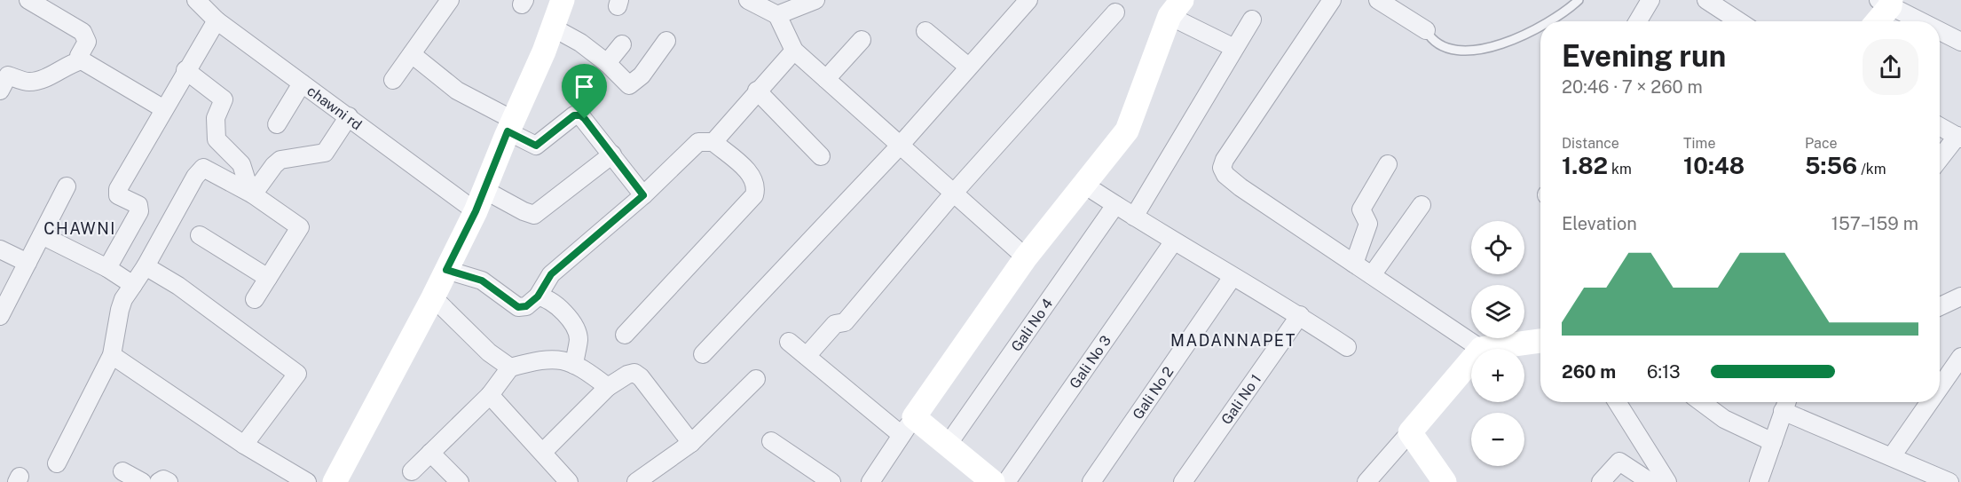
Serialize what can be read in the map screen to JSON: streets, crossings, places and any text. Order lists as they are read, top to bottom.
{
  "streets": {
    "street": [
      "chawni rd",
      "Gali No 4",
      "Gali No 3",
      "Gali No 2",
      "Gali No 1"
    ]
  },
  "districts": ["CHAWNI", "MADANNAPET"],
  "page": {
    "heading": ["Evening run", "20:46 · 7 × 260 m"],
    "stats": [
      ["Distance", "1.82 km"],
      ["Time", "10:48"],
      ["Pace", "5:56 /km"]
    ],
    "chart": ["Elevation", "157–159 m"],
    "map_buttons": ["+", "−"],
    "list": [
      {
        "name": "260 m",
        "note": "6:13"
      }
    ]
  }
}
